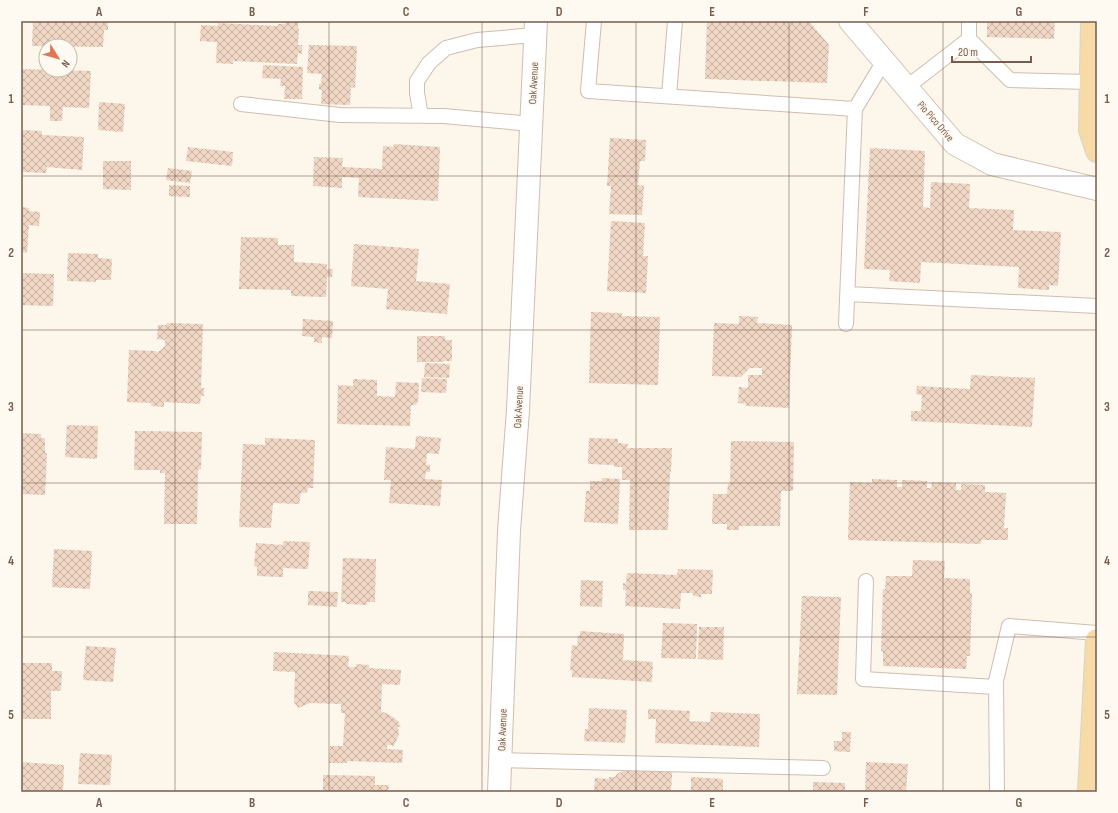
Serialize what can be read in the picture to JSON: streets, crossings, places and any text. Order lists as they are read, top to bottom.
{
  "streets": {
    "street": ["Oak Avenue", "Pio Pico Drive"]
  },
  "scale_bar": "20 m",
  "north": "bottom right",
  "grid": {
    "columns": [
      "A",
      "B",
      "C",
      "D",
      "E",
      "F",
      "G"
    ],
    "rows": [
      "1",
      "2",
      "3",
      "4",
      "5"
    ]
  }
}
